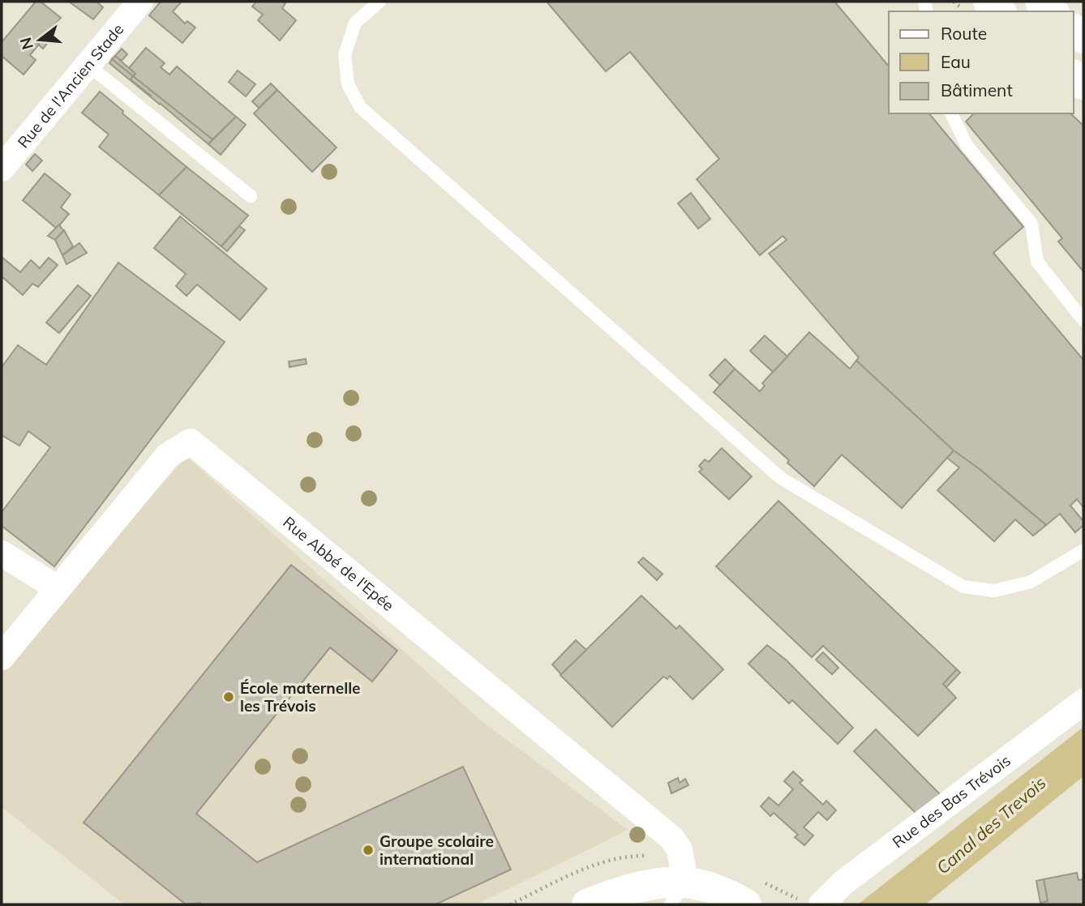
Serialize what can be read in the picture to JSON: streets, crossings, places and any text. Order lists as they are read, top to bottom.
{
  "streets": {
    "street": ["Rue de l'Ancien Stade", "Rue Abbé de l'Epée", "Rue des Bas Trévois"]
  },
  "water": ["Canal des Trevois"],
  "places": ["École maternelle les Trévois", "Groupe scolaire international"],
  "legend": ["Route", "Eau", "Bâtiment"],
  "north": "left"
}
